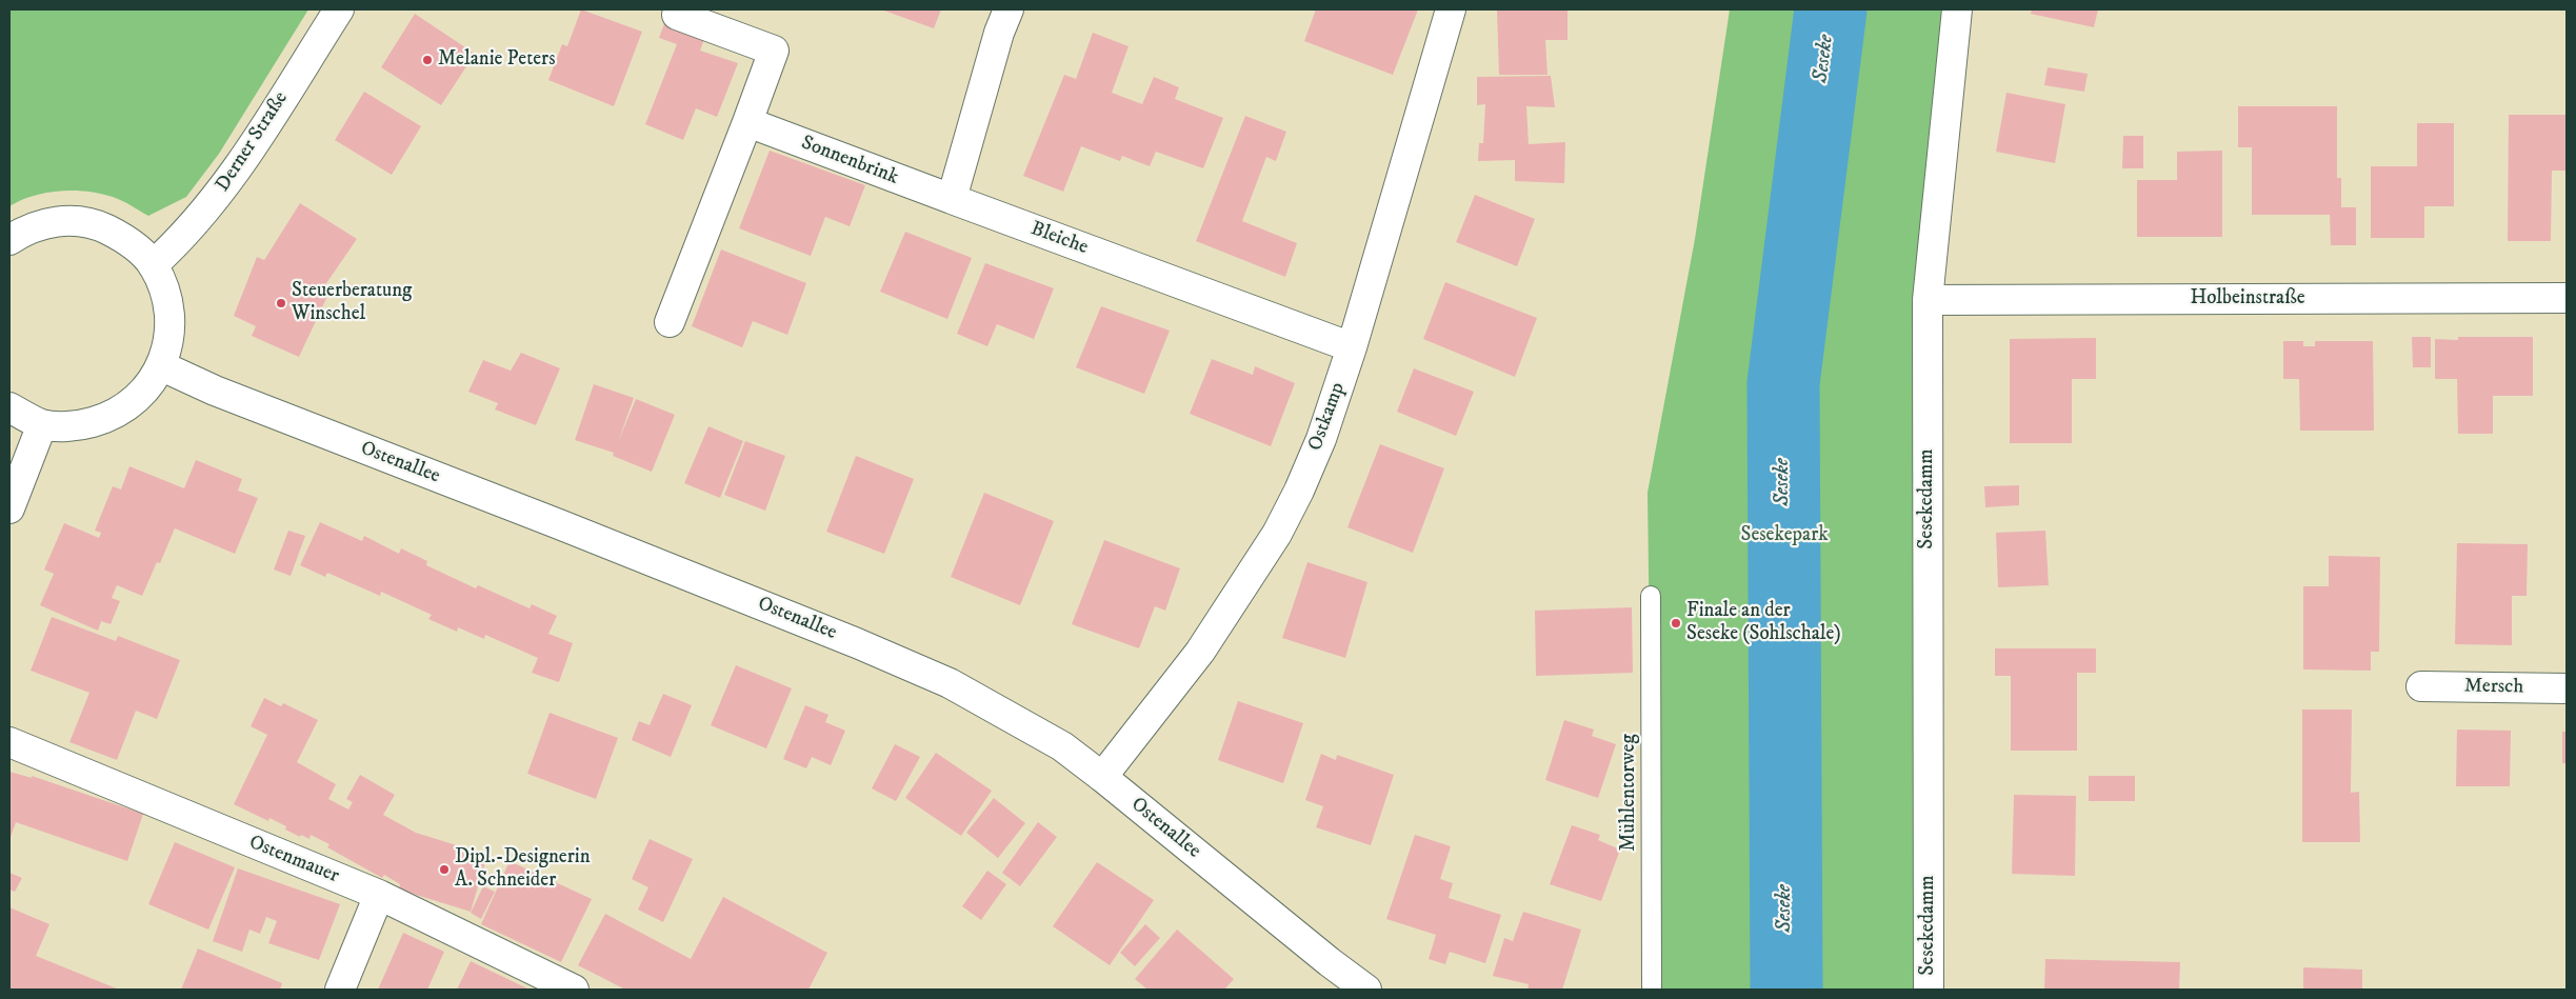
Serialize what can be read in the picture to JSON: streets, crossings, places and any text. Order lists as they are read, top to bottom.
{
  "streets": {
    "street": [
      "Derner Straße",
      "Sonnenbrink",
      "Bleiche",
      "Holbeinstraße",
      "Ostkamp",
      "Ostenallee",
      "Sesekedamm",
      "Mersch",
      "Ostenmauer"
    ],
    "lane": ["Mühlentorweg"]
  },
  "crossings": [
    ["Sonnenbrink", "Bleiche"],
    ["Bleiche", "Ostkamp"],
    ["Holbeinstraße", "Sesekedamm"],
    ["Ostkamp", "Ostenallee"]
  ],
  "water": ["Seseke"],
  "parks": ["Sesekepark"],
  "places": [
    "Melanie Peters",
    "Steuerberatung Winschel",
    "Finale an der Seseke (Sohlschale)",
    "Dipl.-Designerin A. Schneider"
  ]
}
